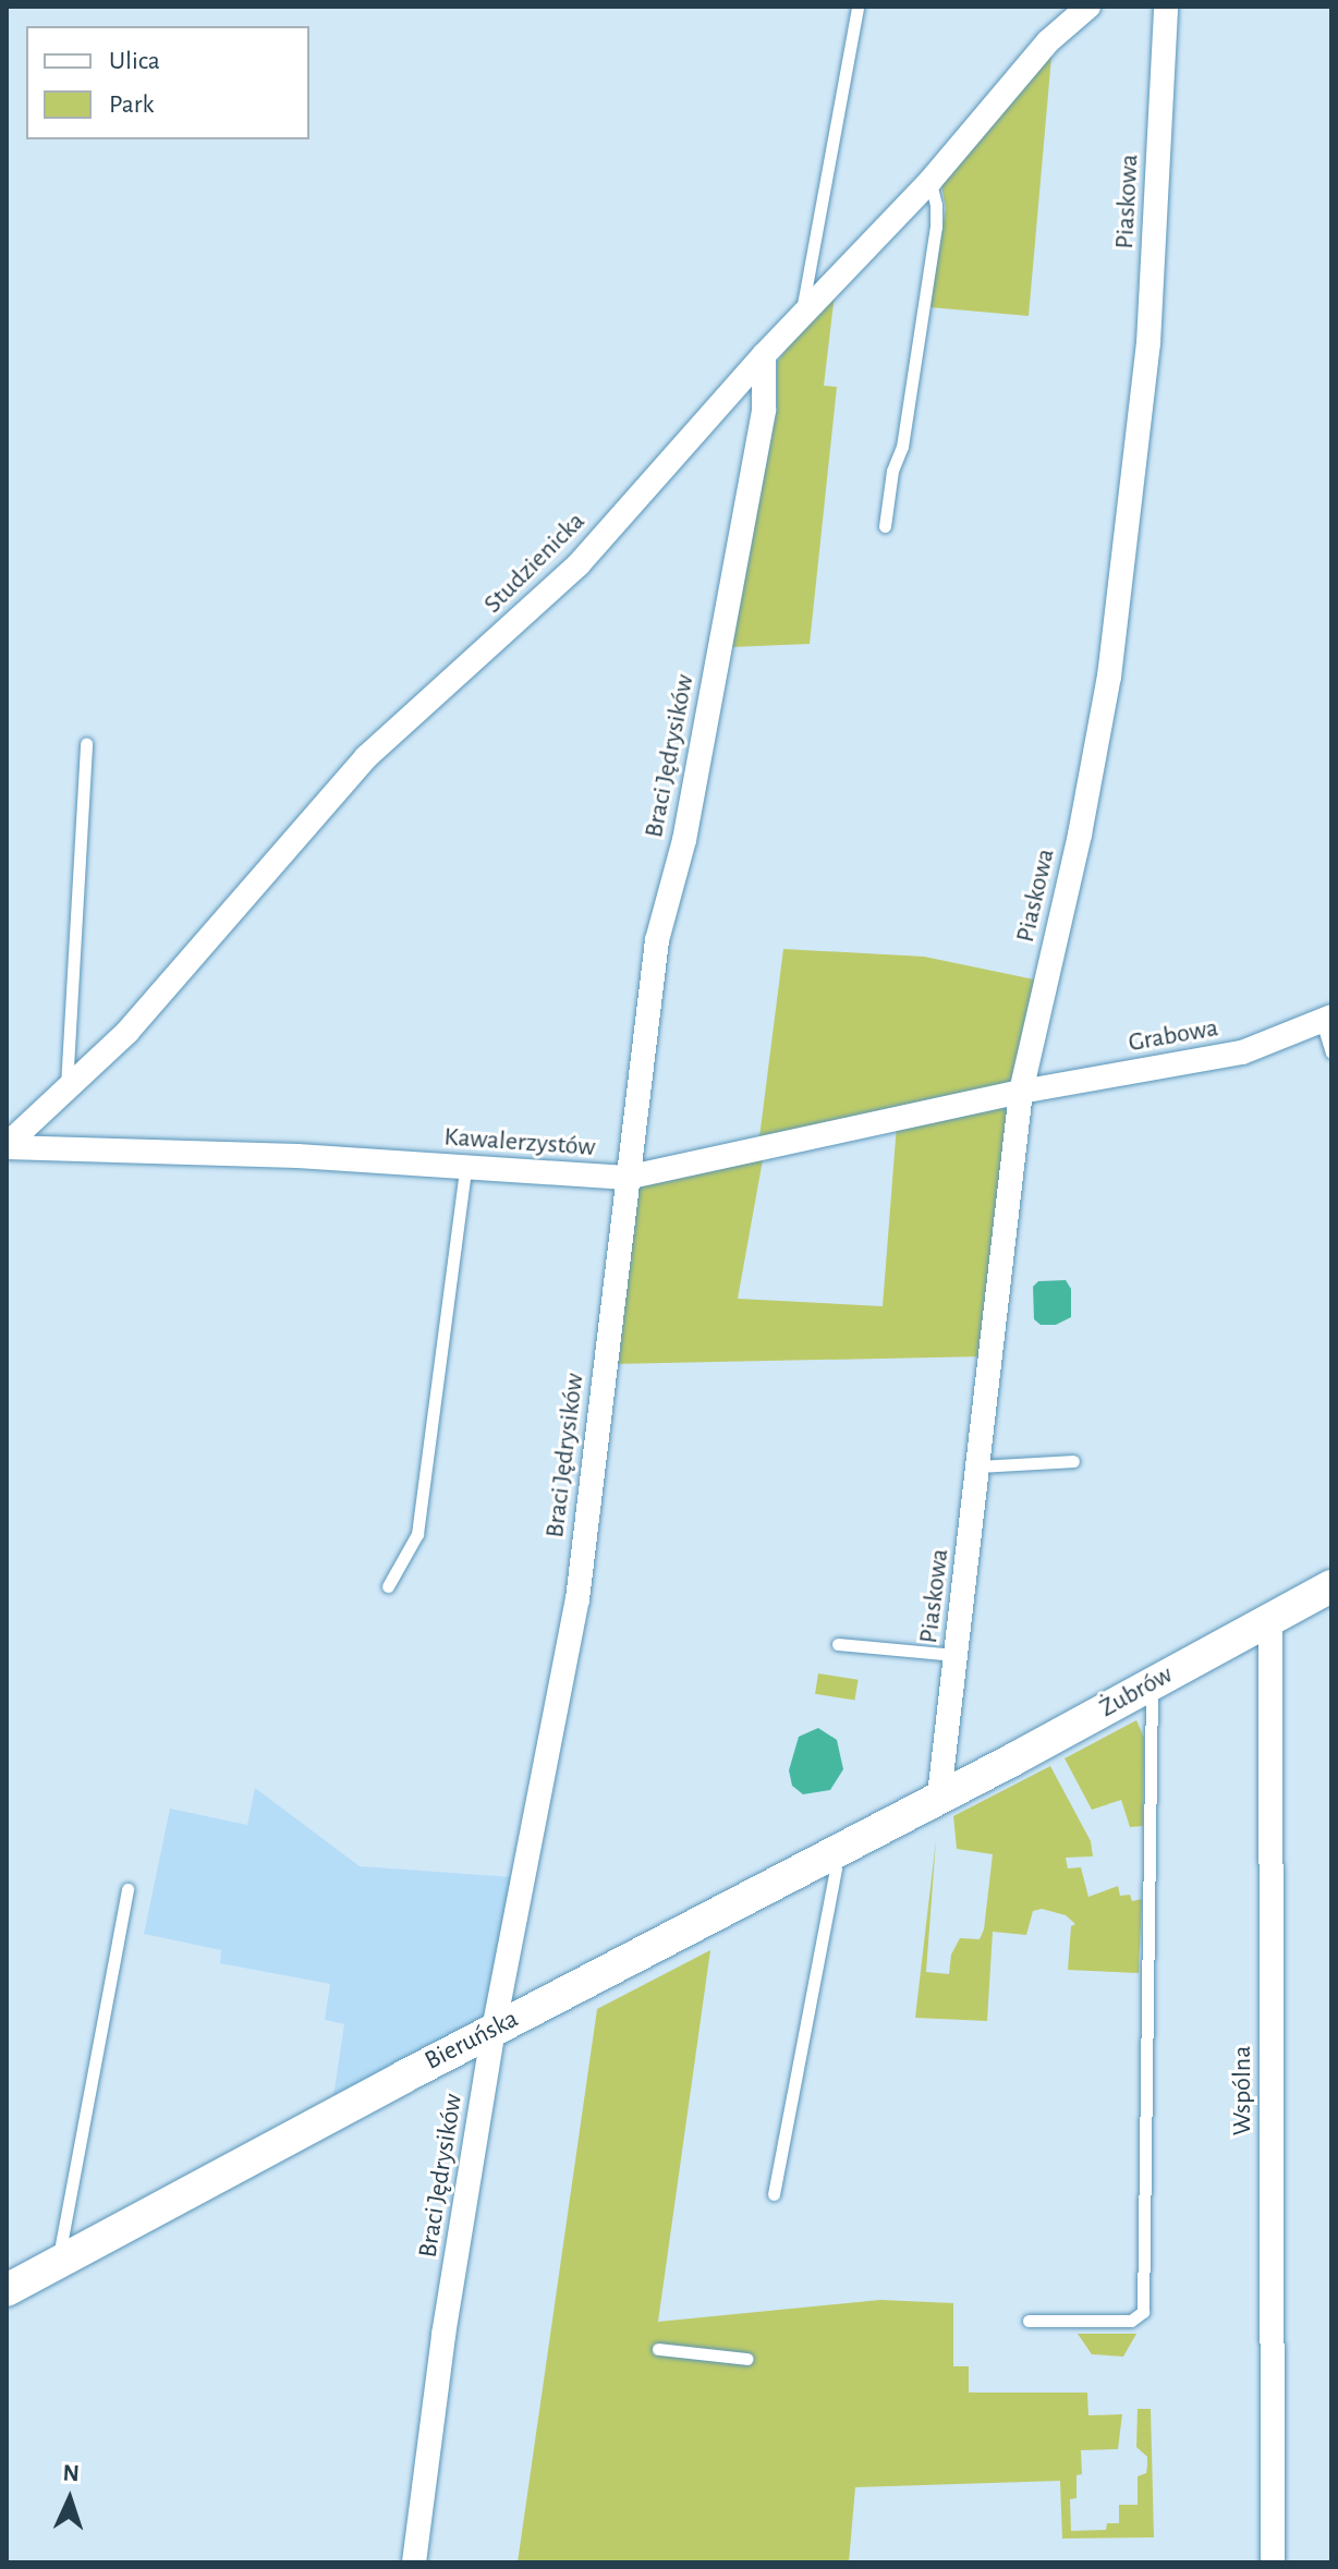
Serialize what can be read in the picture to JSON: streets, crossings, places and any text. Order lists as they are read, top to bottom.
{
  "streets": {
    "main road": ["Żubrów", "Bieruńska"],
    "street": [
      "Piaskowa",
      "Studzienicka",
      "Braci Jędrysików",
      "Grabowa",
      "Kawalerzystów",
      "Wspólna"
    ]
  },
  "crossings": [
    ["Piaskowa", "Grabowa"],
    ["Piaskowa", "Kawalerzystów"],
    ["Piaskowa", "Żubrów"],
    ["Piaskowa", "Bieruńska"],
    ["Studzienicka", "Braci Jędrysików"],
    ["Studzienicka", "Kawalerzystów"],
    ["Braci Jędrysików", "Kawalerzystów"],
    ["Braci Jędrysików", "Bieruńska"],
    ["Grabowa", "Kawalerzystów"],
    ["Żubrów", "Bieruńska"],
    ["Żubrów", "Wspólna"]
  ],
  "legend": ["Ulica", "Park"],
  "north": "top"
}
